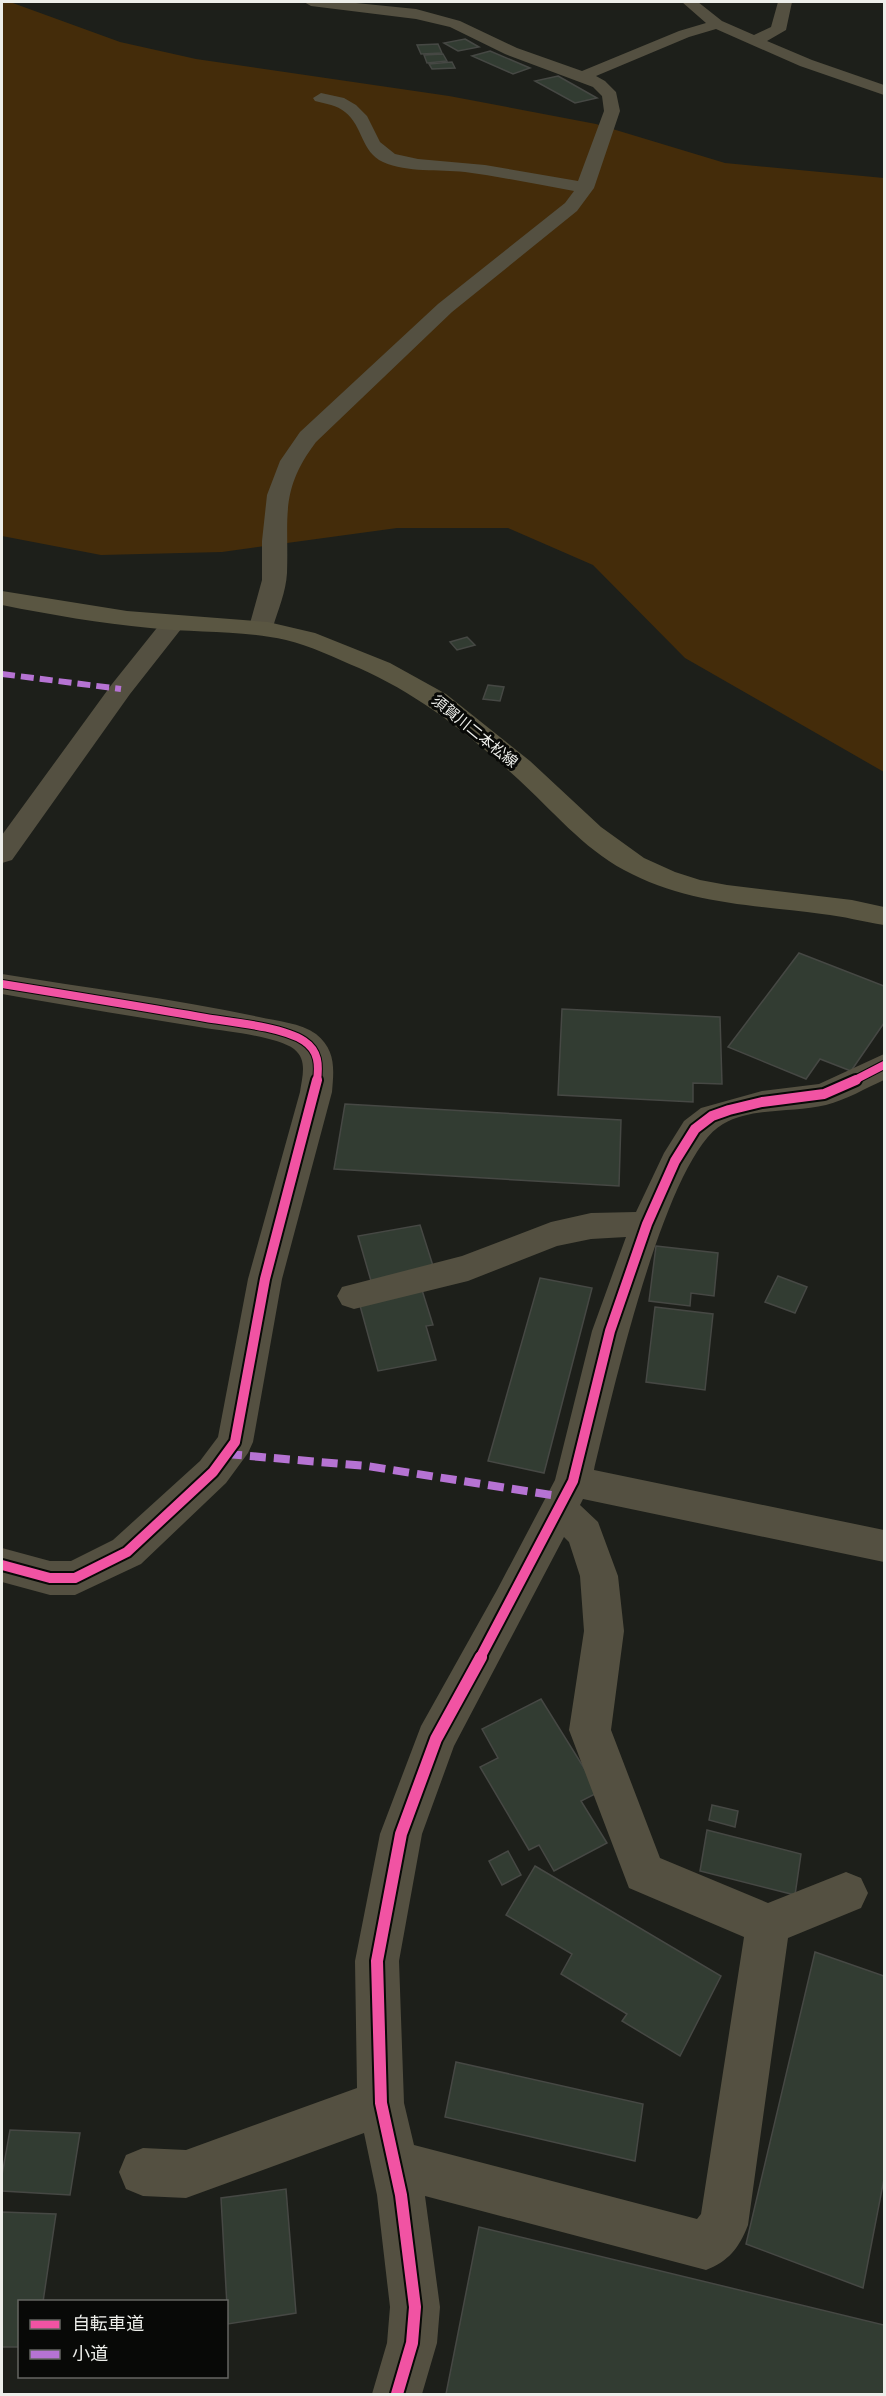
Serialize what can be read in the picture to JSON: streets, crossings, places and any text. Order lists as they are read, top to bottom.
{
  "streets": {
    "main road": ["須賀川二本松線"]
  },
  "legend": ["自転車道", "小道"]
}
